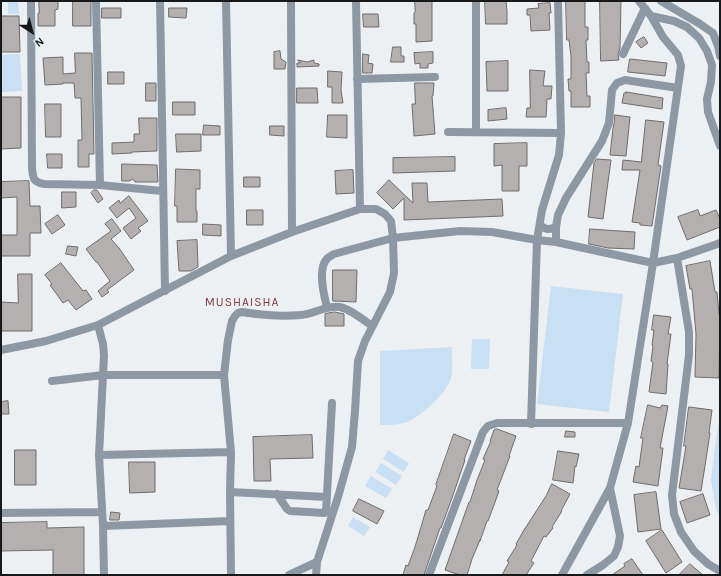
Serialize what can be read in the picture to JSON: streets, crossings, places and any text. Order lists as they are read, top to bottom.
{
  "districts": ["MUSHAISHA"],
  "north": "bottom right"
}
